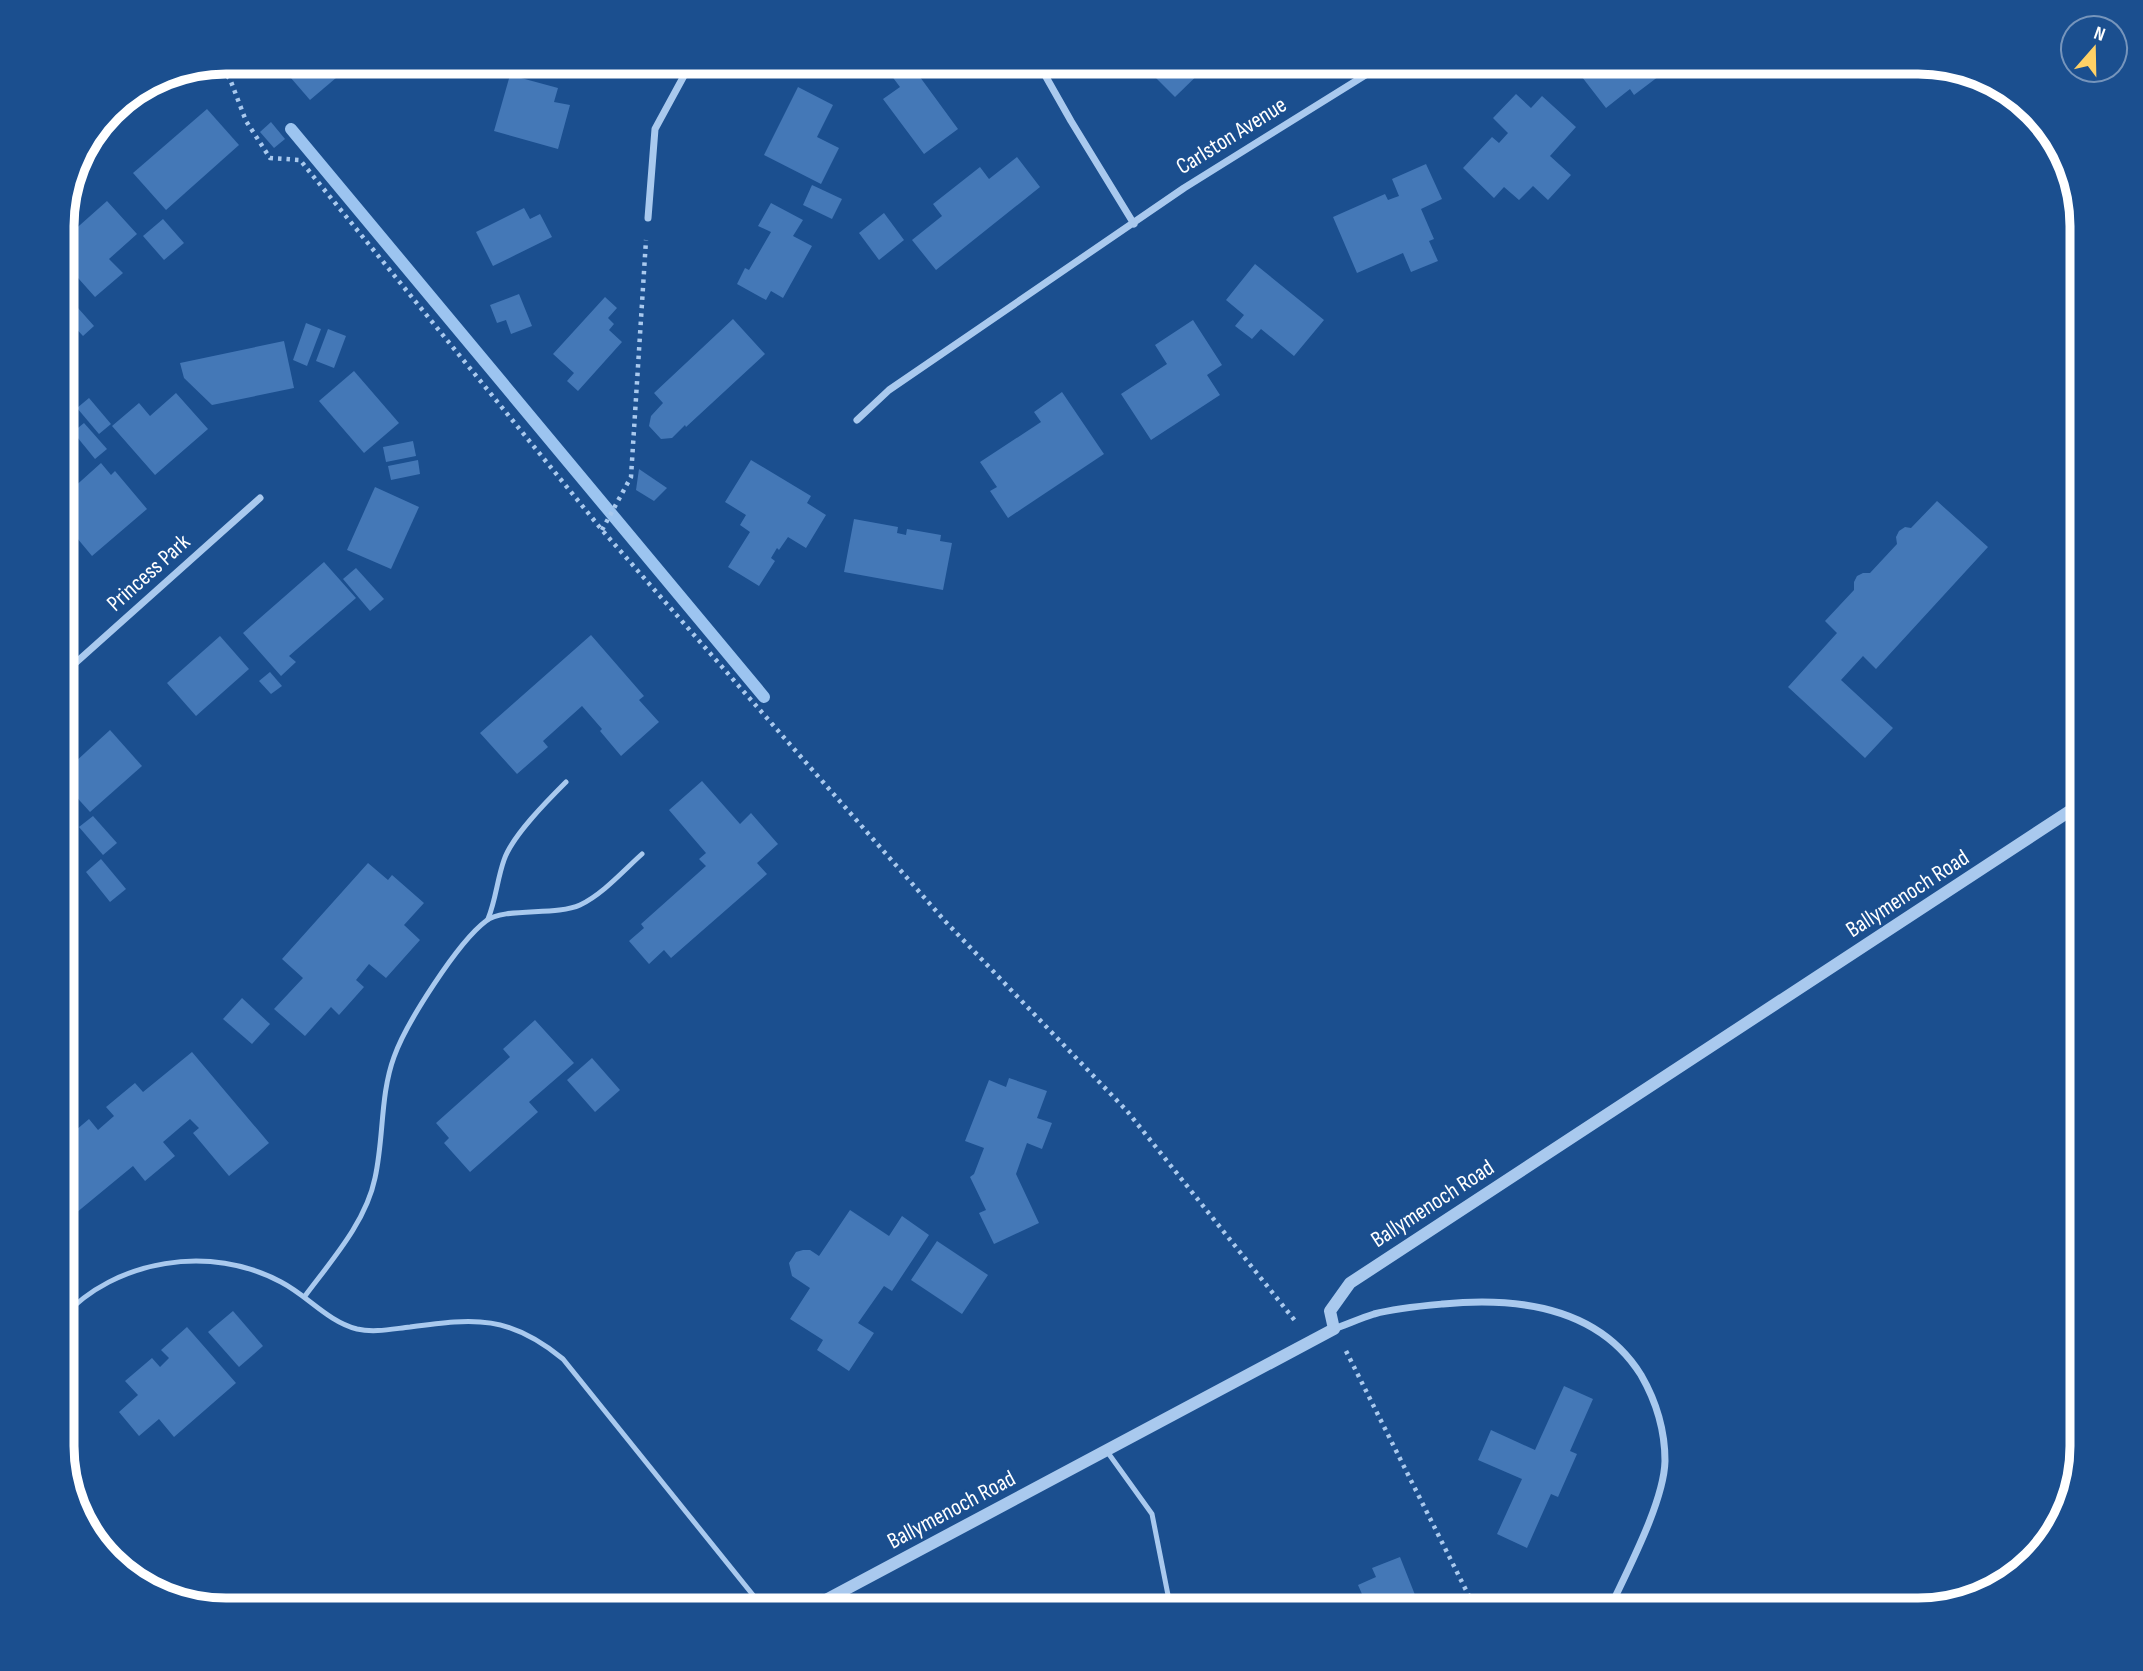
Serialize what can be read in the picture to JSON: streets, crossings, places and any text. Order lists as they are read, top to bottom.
{
  "streets": {
    "street": ["Carlston Avenue", "Princess Park", "Ballymenoch Road"]
  },
  "north": "top"
}
